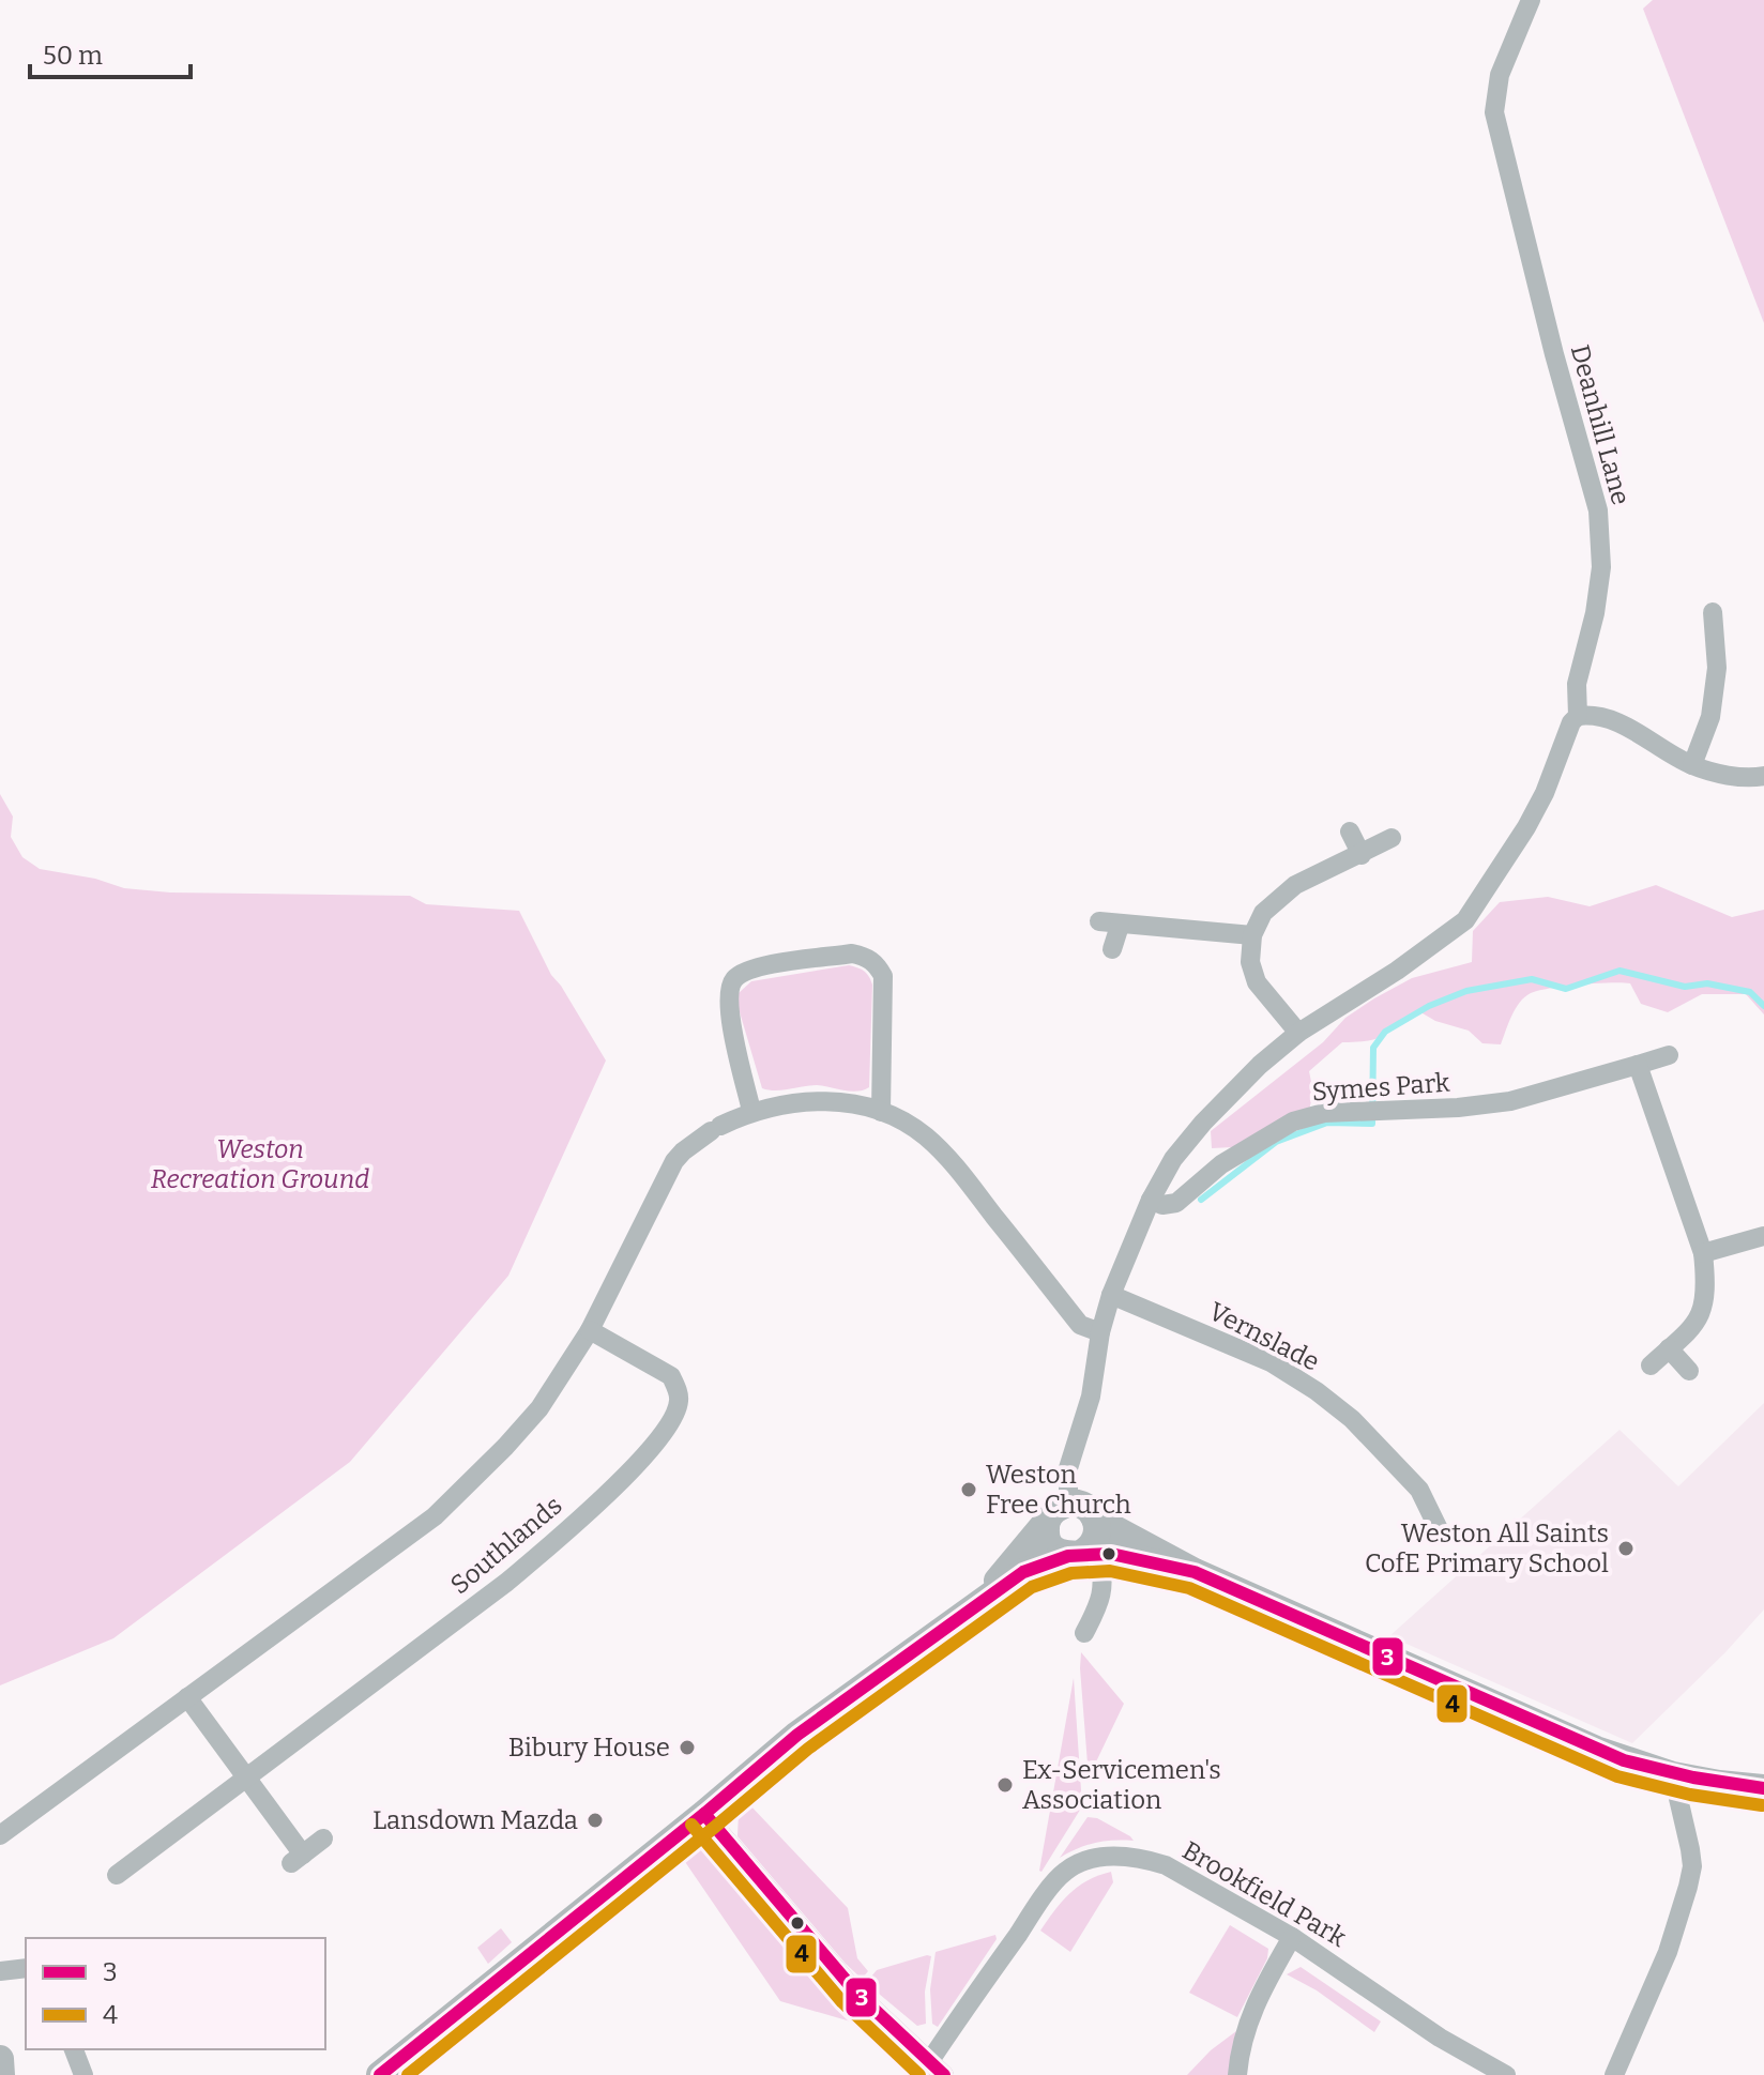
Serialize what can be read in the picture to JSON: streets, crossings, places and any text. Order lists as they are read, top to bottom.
{
  "streets": {
    "street": [
      "Deanhill Lane",
      "Symes Park",
      "Vernslade",
      "Southlands",
      "Brookfield Park"
    ]
  },
  "crossings": [
    ["Deanhill Lane", "Symes Park"],
    ["Deanhill Lane", "Vernslade"]
  ],
  "parks": ["Weston Recreation Ground"],
  "places": [
    "Weston Free Church",
    "Weston All Saints CofE Primary School",
    "Bibury House",
    "Ex-Servicemen's Association",
    "Lansdown Mazda"
  ],
  "lines": ["transit line 3", "transit line 4"],
  "legend": ["3", "4"],
  "scale_bar": "50 m"
}
